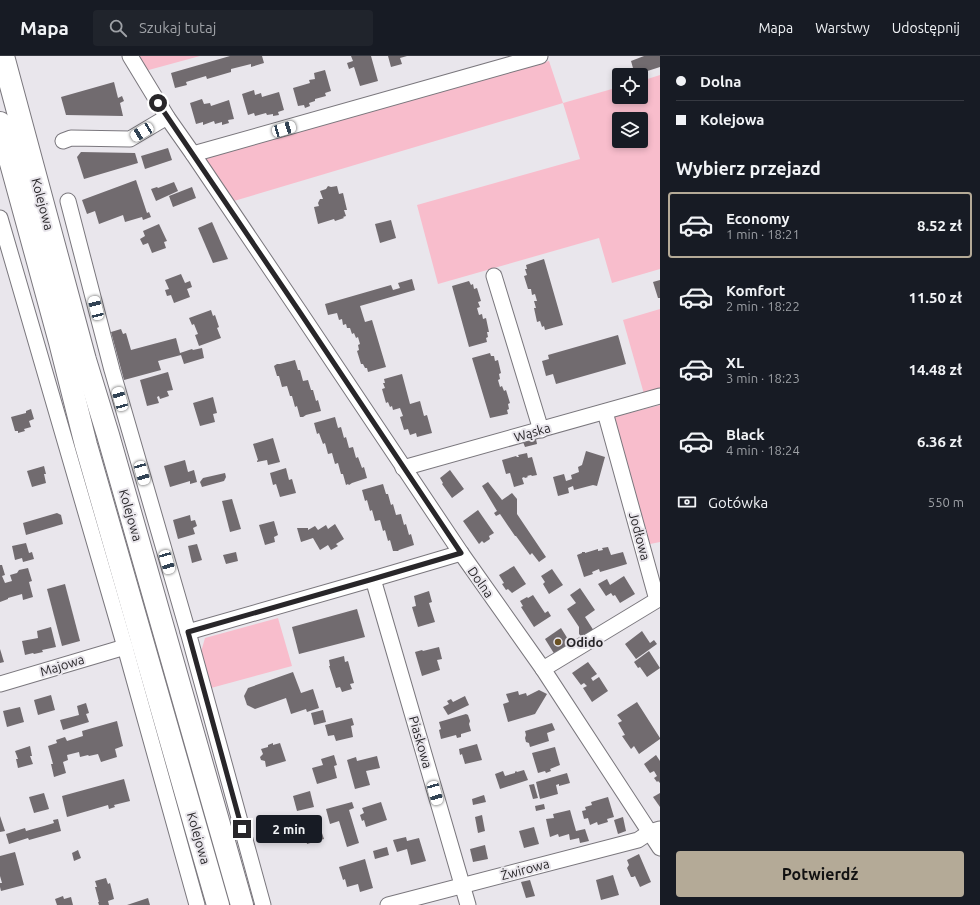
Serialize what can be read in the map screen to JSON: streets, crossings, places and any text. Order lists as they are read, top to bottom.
{
  "streets": {
    "highway": ["Kolejowa"],
    "street": [
      "Wąska",
      "Jodłowa",
      "Dolna",
      "Majowa",
      "Piaskowa",
      "Żwirowa"
    ]
  },
  "crossings": [
    ["Kolejowa", "Majowa"],
    ["Wąska", "Jodłowa"],
    ["Wąska", "Dolna"],
    ["Jodłowa", "Dolna"],
    ["Dolna", "Żwirowa"],
    ["Piaskowa", "Żwirowa"]
  ],
  "places": ["Odido"],
  "page": {
    "header": "Mapa",
    "search": "Szukaj tutaj",
    "nav": ["Mapa", "Warstwy", "Udostępnij"],
    "banner": ["Dolna", "Kolejowa"],
    "heading": "Wybierz przejazd",
    "list": [
      {
        "name": "Economy",
        "note": "1 min · 18:21",
        "value": "8.52 zł"
      },
      {
        "name": "Komfort",
        "note": "2 min · 18:22",
        "value": "11.50 zł"
      },
      {
        "name": "XL",
        "note": "3 min · 18:23",
        "value": "14.48 zł"
      },
      {
        "name": "Black",
        "note": "4 min · 18:24",
        "value": "6.36 zł"
      }
    ],
    "pay": ["Gotówka", "550 m"],
    "bubble": "2 min",
    "buttons": "Potwierdź"
  }
}
